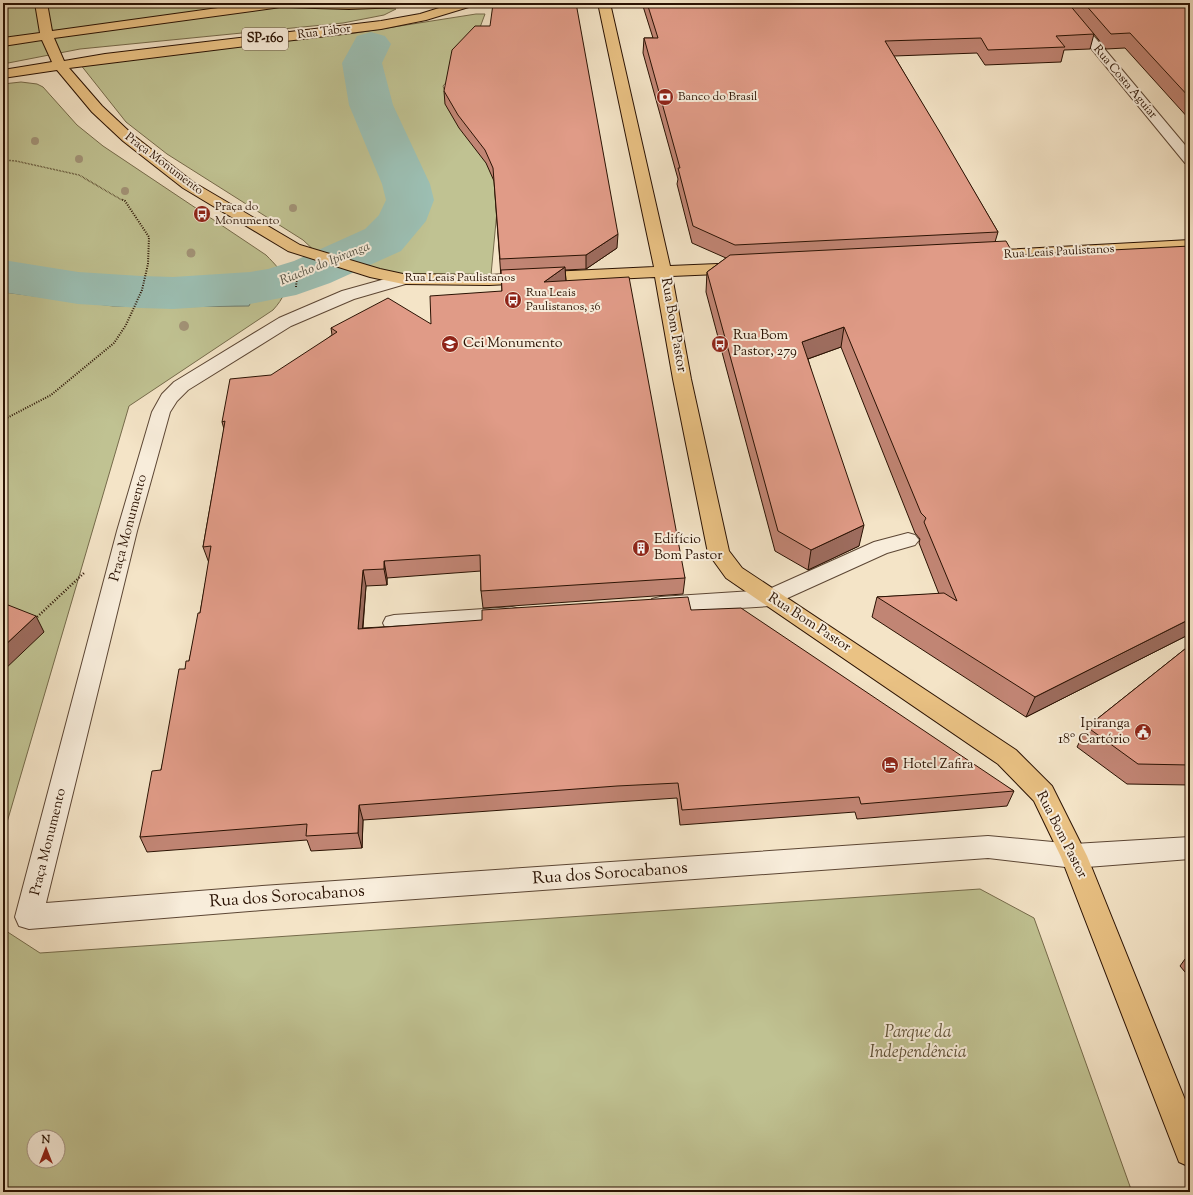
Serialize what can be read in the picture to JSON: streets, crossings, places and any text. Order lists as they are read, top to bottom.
{
  "streets": {
    "main road": [
      "Rua Tabor",
      "SP-160",
      "Praça Monumento",
      "Rua Leais Paulistanos",
      "Rua Bom Pastor"
    ],
    "street": ["Rua Costa Aguiar", "Rua dos Sorocabanos"]
  },
  "crossings": [
    ["Rua Tabor", "SP-160"],
    ["Rua Tabor", "Praça Monumento"],
    ["SP-160", "Praça Monumento"],
    ["Praça Monumento", "Rua Leais Paulistanos"],
    ["Praça Monumento", "Rua dos Sorocabanos"],
    ["Rua Leais Paulistanos", "Rua Bom Pastor"],
    ["Rua Bom Pastor", "Rua dos Sorocabanos"]
  ],
  "water": ["Riacho do Ipiranga"],
  "parks": ["Parque da Independência"],
  "places": {
    "bank": ["Banco do Brasil"],
    "bus stop": ["Praça do Monumento", "Rua Leais Paulistanos, 36", "Rua Bom Pastor, 279"],
    "school or university": ["Cei Monumento"],
    "building": ["Edifício Bom Pastor"],
    "public building": ["Ipiranga 18º Cartório"],
    "hotel": ["Hotel Zafira"]
  },
  "north": "top"
}
